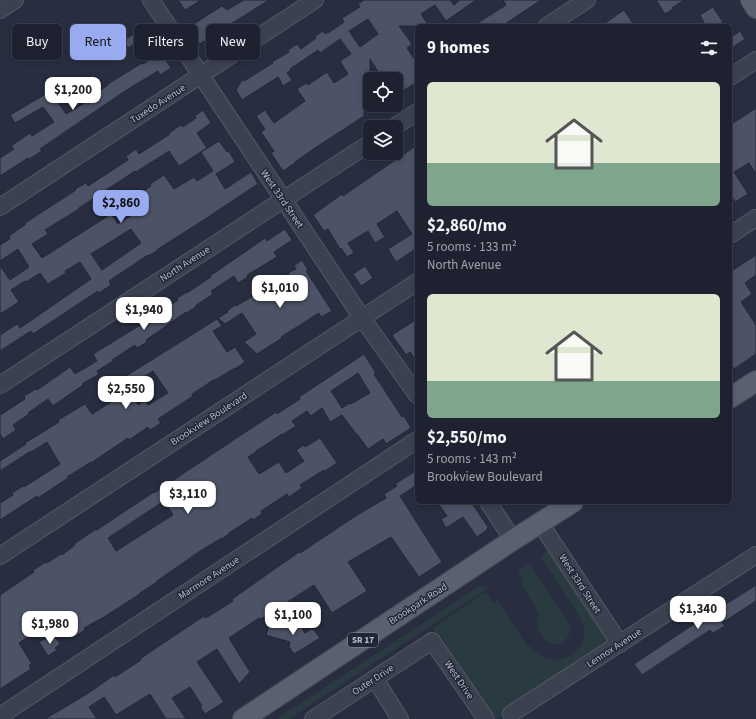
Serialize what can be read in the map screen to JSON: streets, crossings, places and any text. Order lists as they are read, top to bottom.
{
  "streets": {
    "main road": ["Brookpark Road", "SR 17"],
    "street": [
      "Tuxedo Avenue",
      "West 33rd Street",
      "North Avenue",
      "Brookview Boulevard",
      "Marmore Avenue",
      "Lennox Avenue",
      "Outer Drive",
      "West Drive"
    ]
  },
  "crossings": [
    ["Tuxedo Avenue", "West 33rd Street"],
    ["West 33rd Street", "North Avenue"],
    ["West 33rd Street", "Brookview Boulevard"],
    ["West 33rd Street", "Brookpark Road"],
    ["West 33rd Street", "Lennox Avenue"],
    ["Outer Drive", "West Drive"]
  ],
  "page": {
    "chip": [
      "Buy",
      "Rent",
      "Filters",
      "New"
    ],
    "heading": "9 homes",
    "list": [
      {
        "name": "$2,860/mo",
        "note": "5 rooms · 133 m² · North Avenue"
      },
      {
        "name": "$2,550/mo",
        "note": "5 rooms · 143 m² · Brookview Boulevard"
      }
    ],
    "price": [
      "$1,200",
      "$2,860",
      "$1,010",
      "$1,940",
      "$2,550",
      "$3,110",
      "$1,340",
      "$1,100",
      "$1,980"
    ]
  }
}
